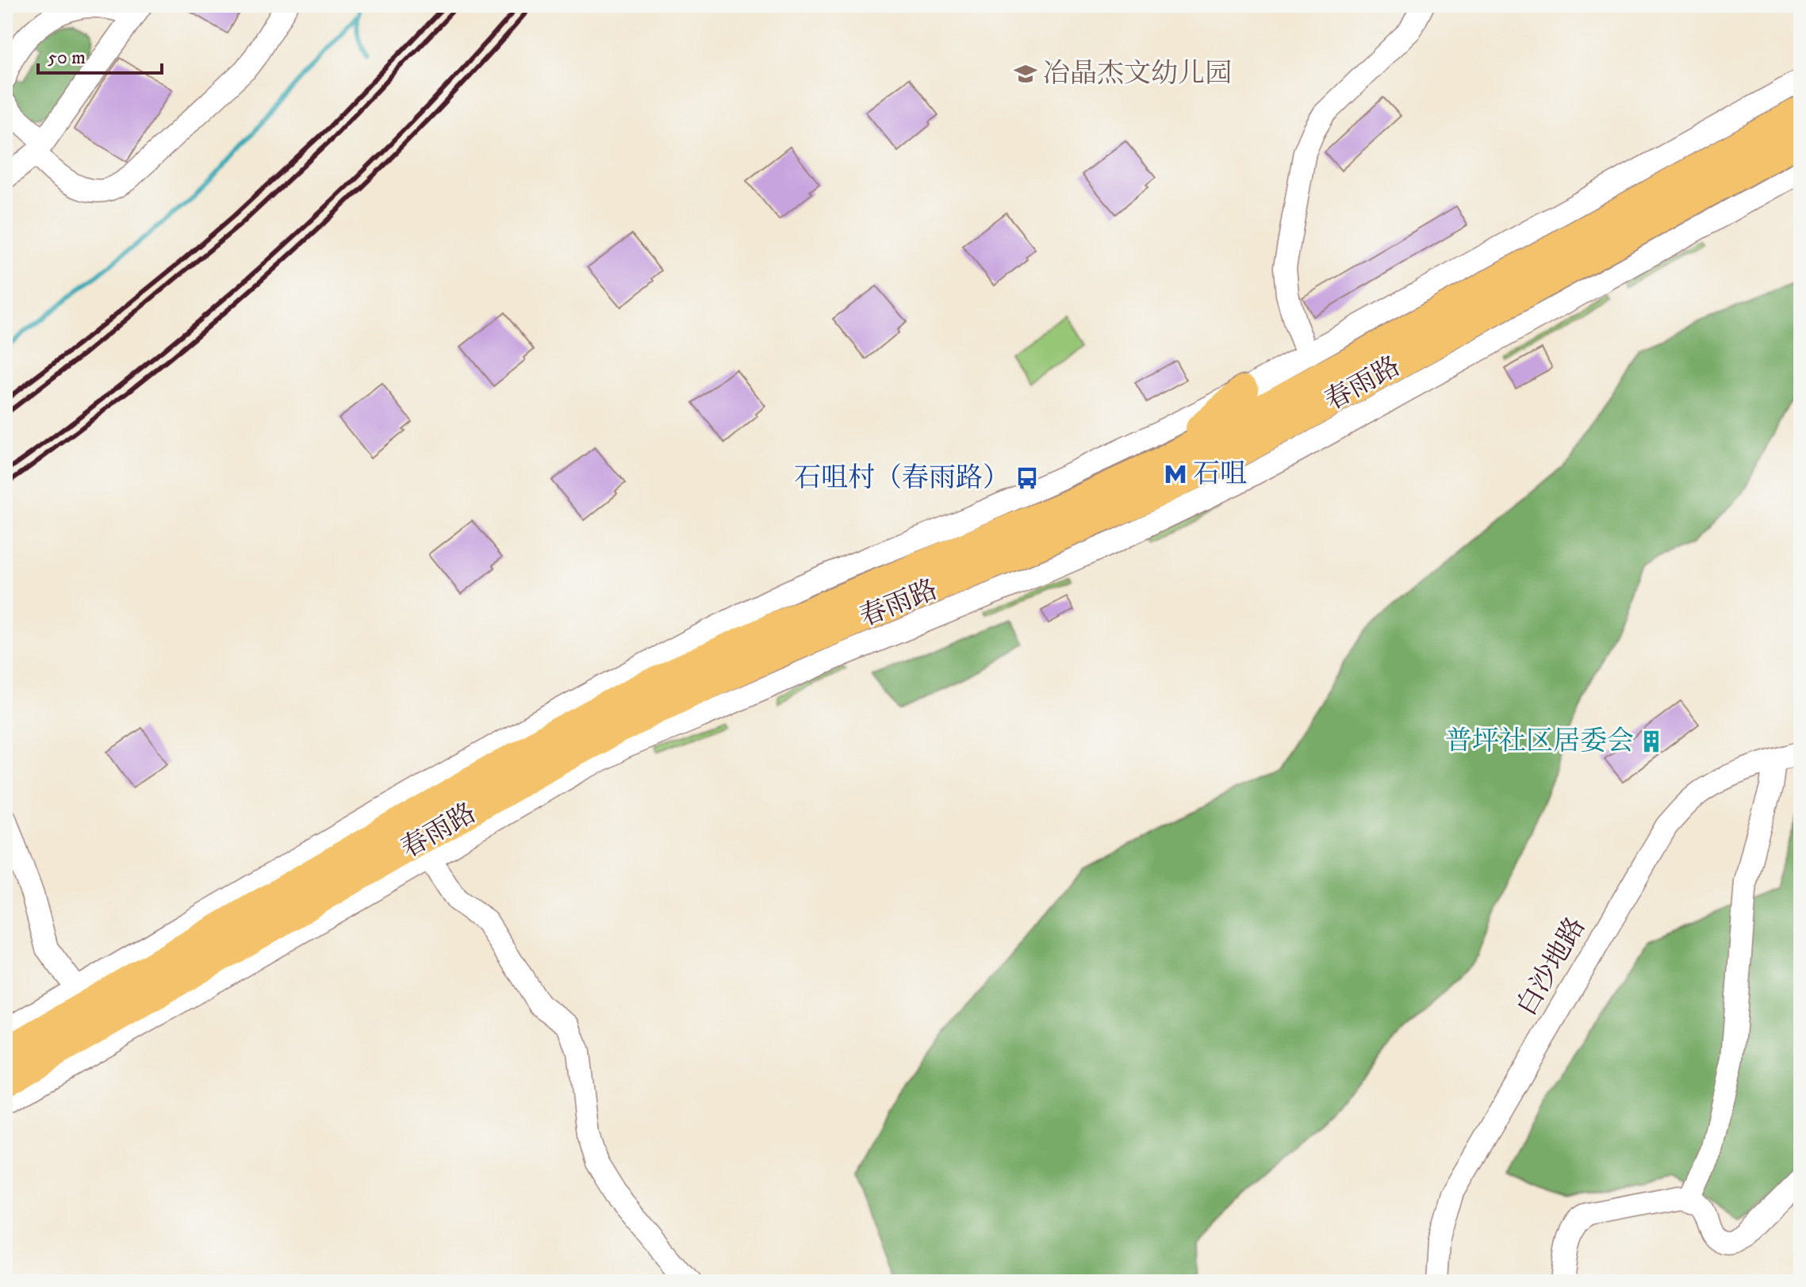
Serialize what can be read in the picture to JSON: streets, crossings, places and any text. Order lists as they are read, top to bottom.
{
  "streets": {
    "main road": ["春雨路"],
    "street": ["白沙地路"]
  },
  "places": {
    "school or university": ["冶晶杰文幼儿园"],
    "metro station": ["石咀"],
    "bus stop": ["石咀村（春雨路）"],
    "building": ["普坪社区居委会"]
  },
  "scale_bar": "50 m"
}
